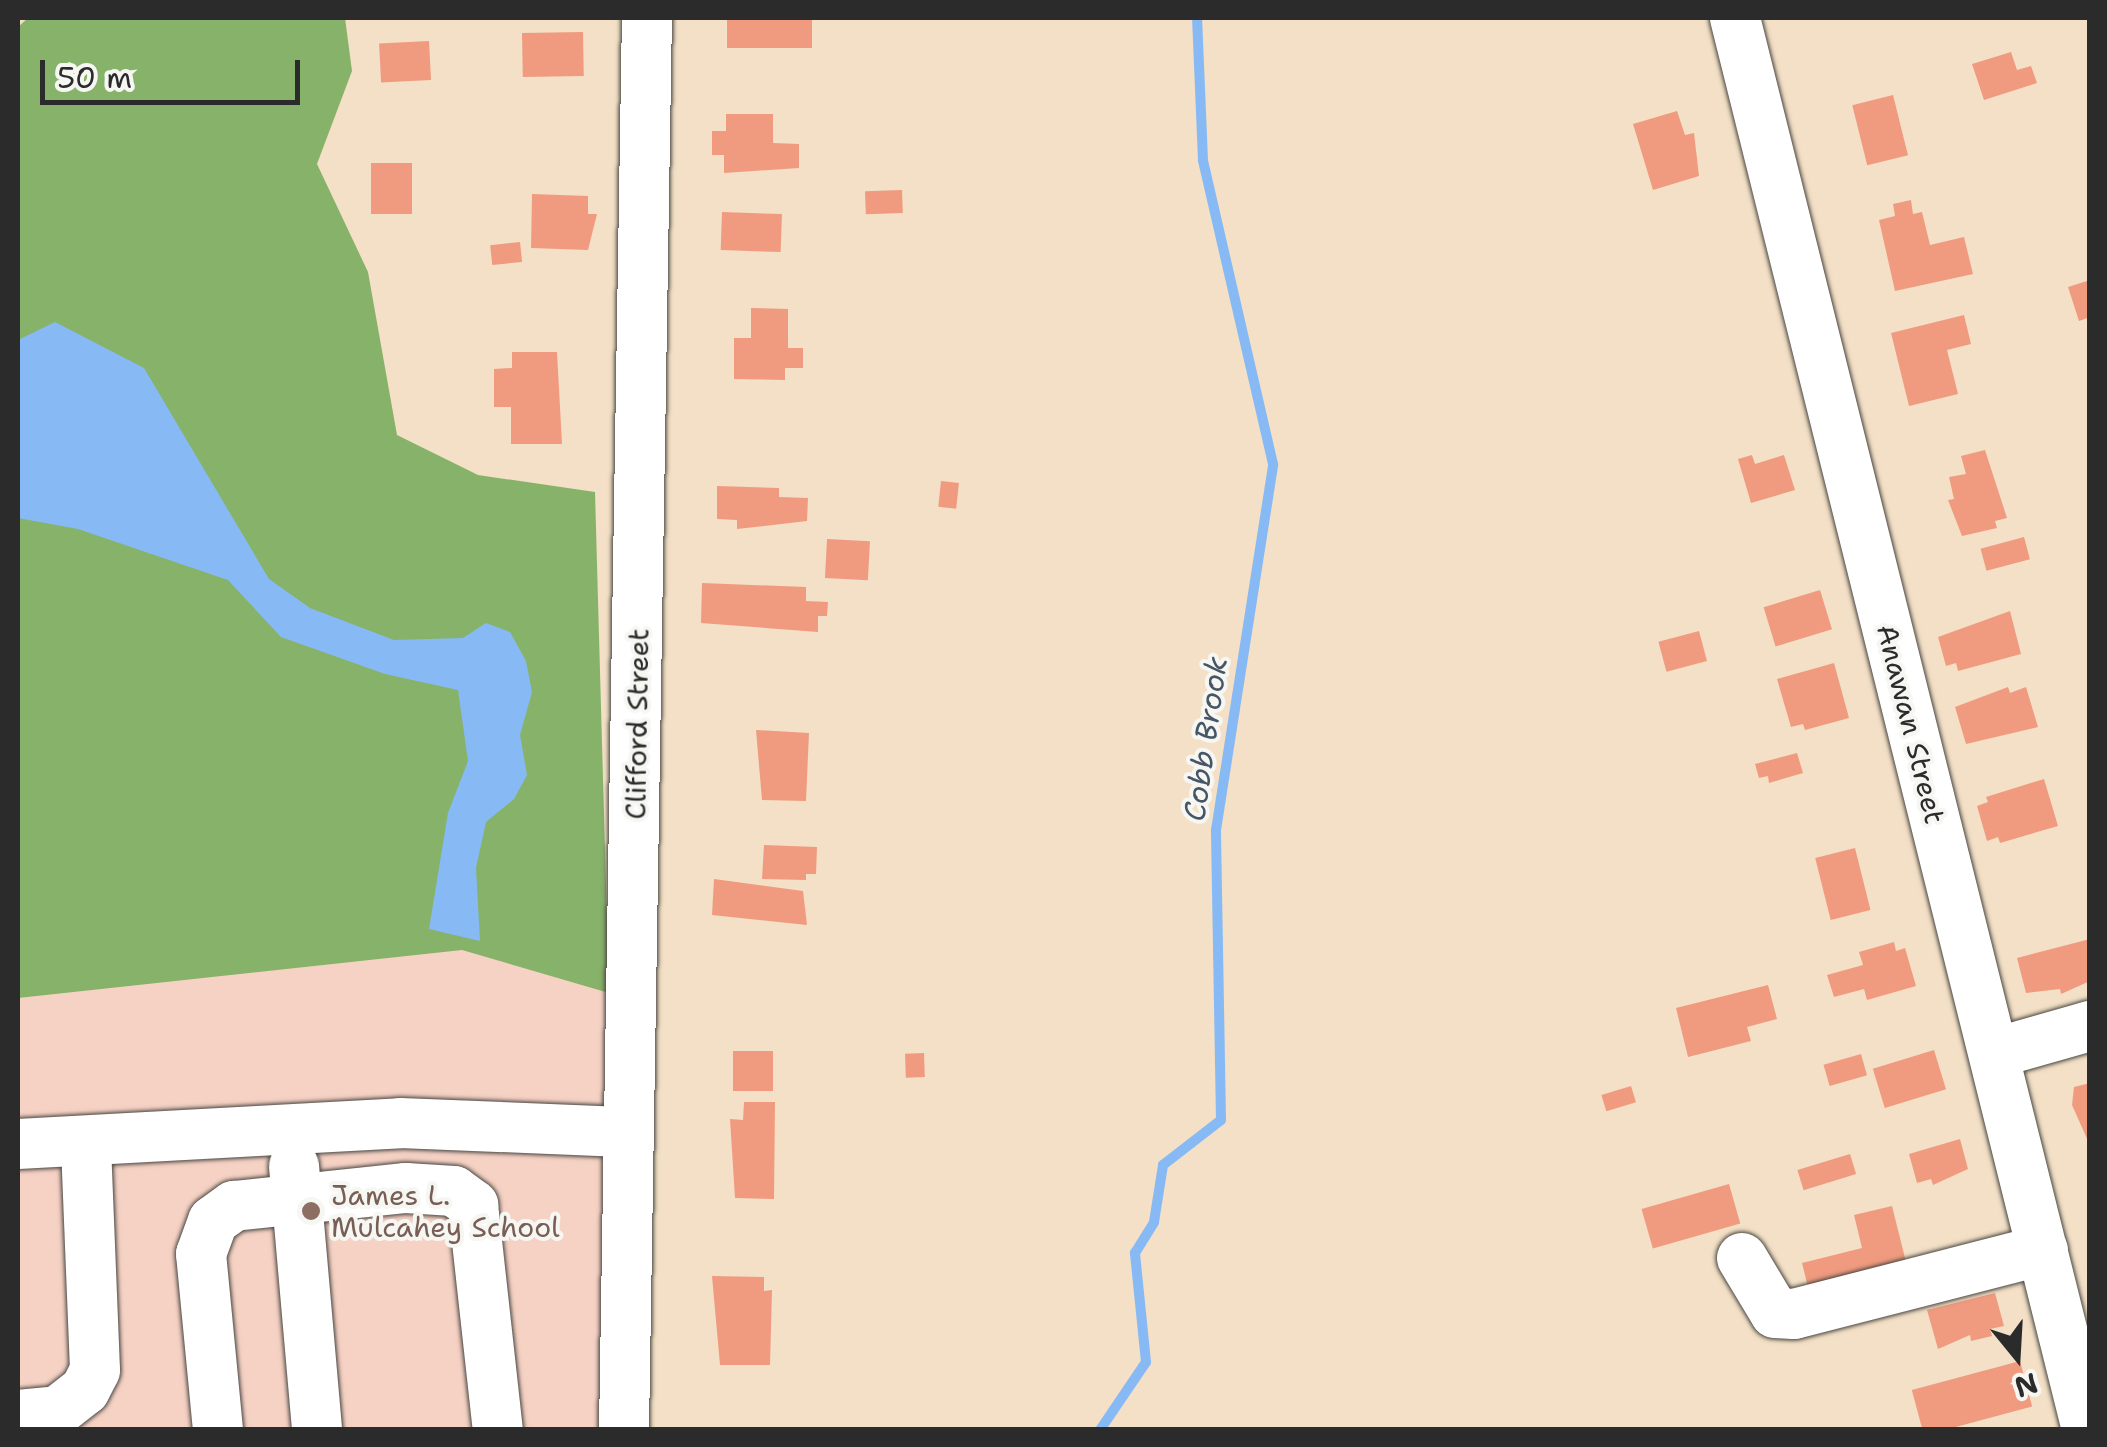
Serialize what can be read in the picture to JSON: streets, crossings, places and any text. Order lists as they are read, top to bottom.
{
  "streets": {
    "street": ["Clifford Street", "Anawan Street"]
  },
  "water": ["Cobb Brook"],
  "places": ["James L. Mulcahey School"],
  "scale_bar": "50 m",
  "north": "bottom"
}
